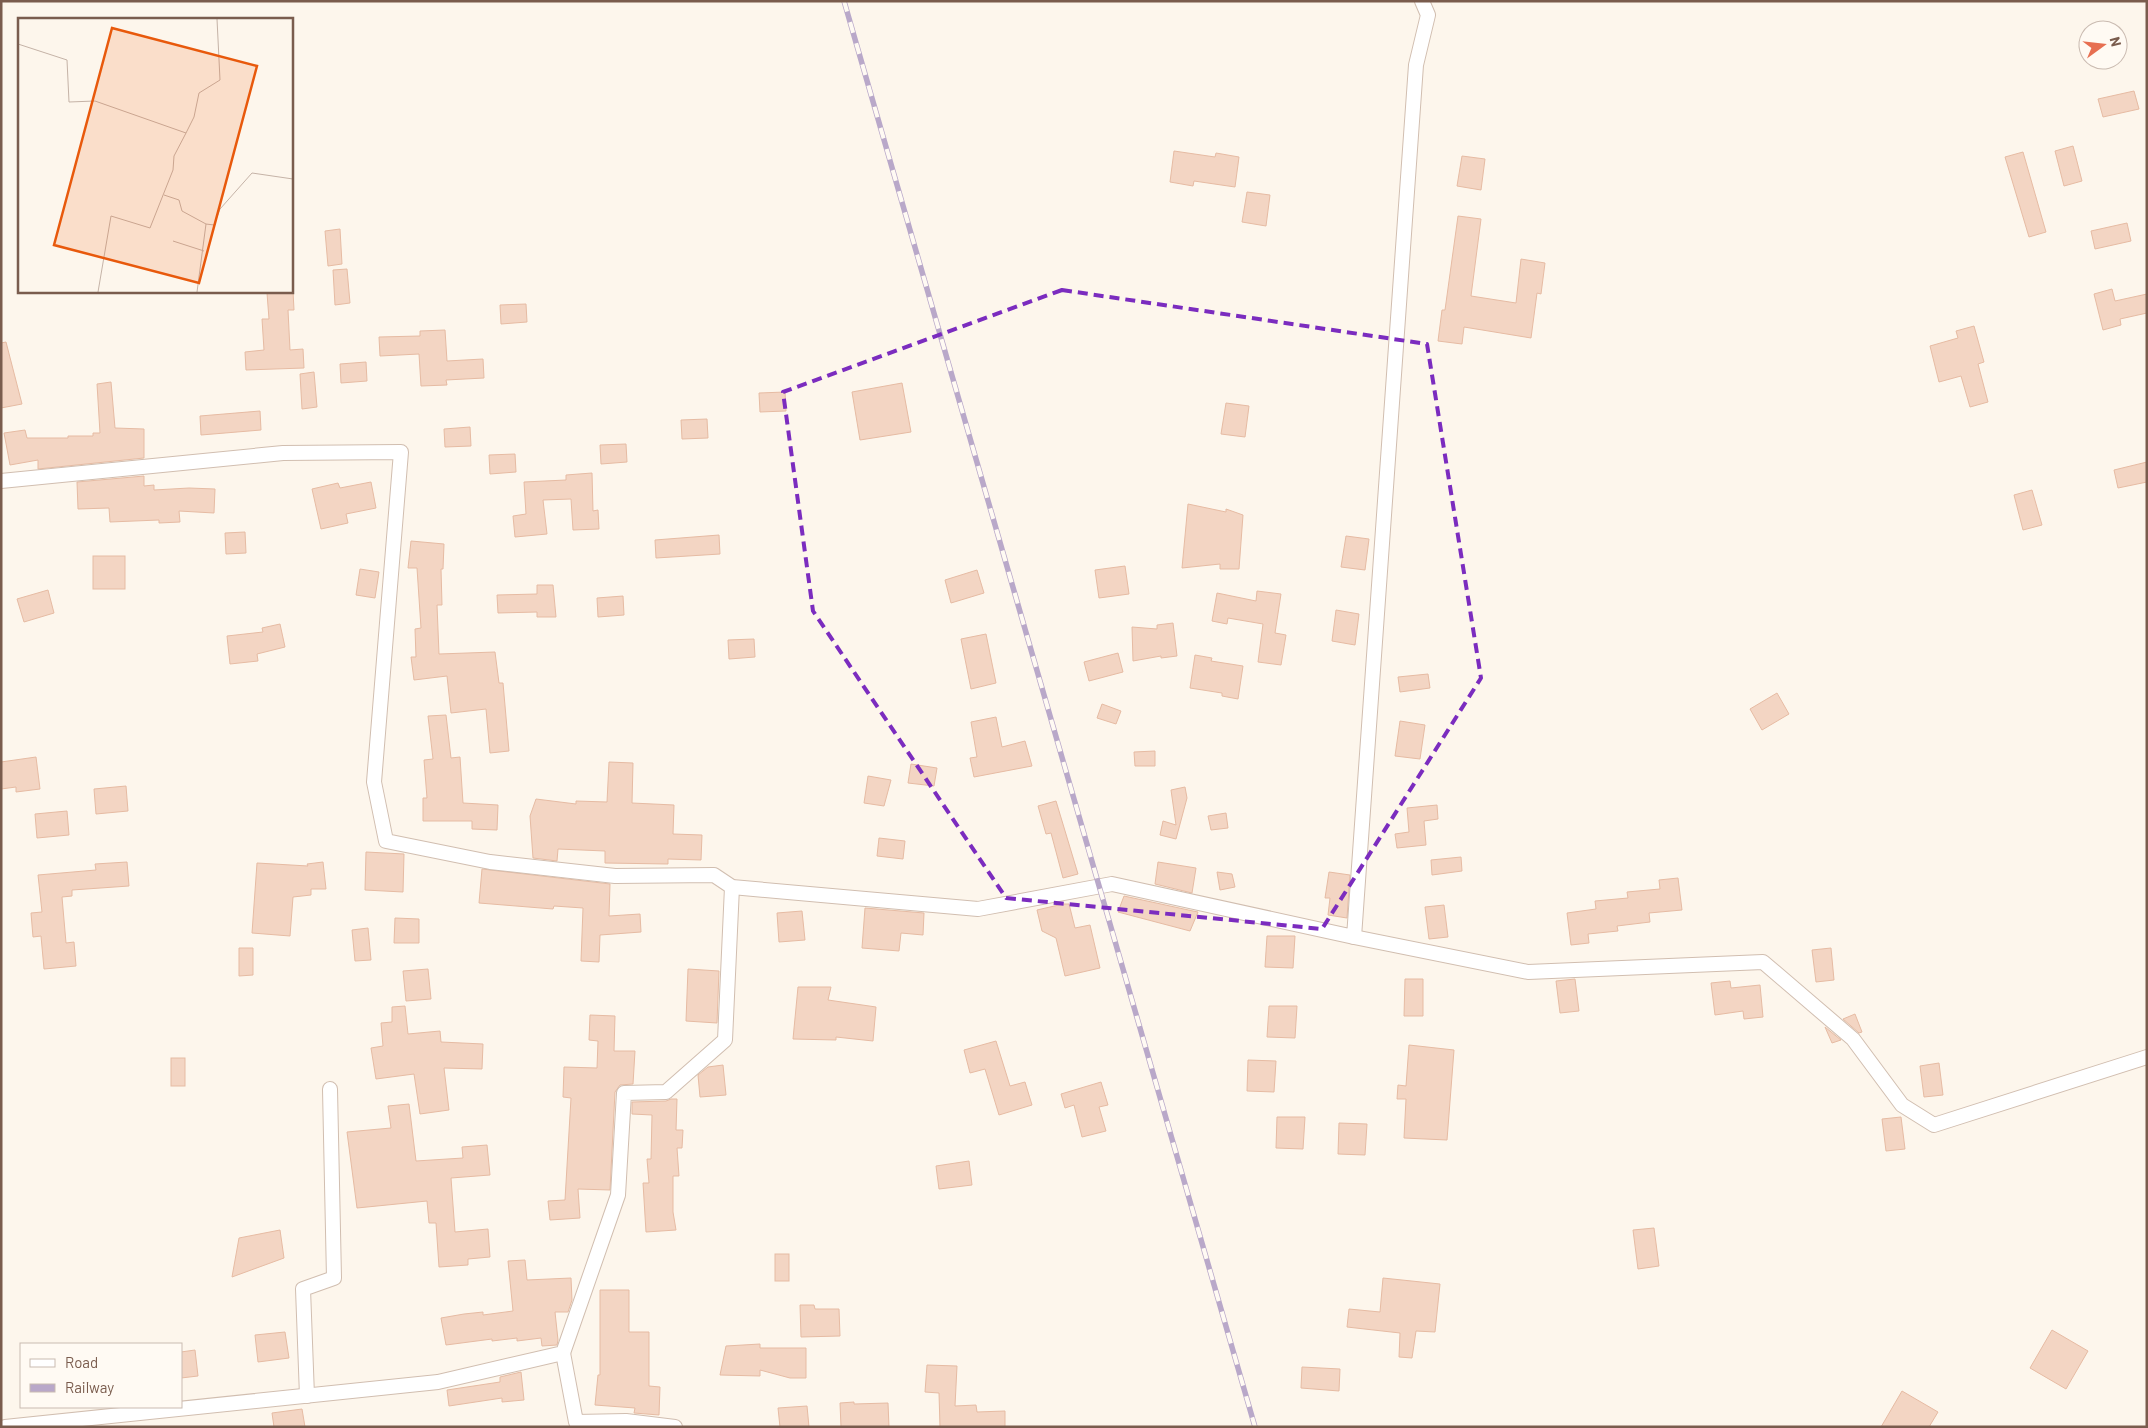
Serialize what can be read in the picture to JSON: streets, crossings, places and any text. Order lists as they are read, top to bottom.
{
  "legend": ["Road", "Railway"],
  "north": "right"
}
